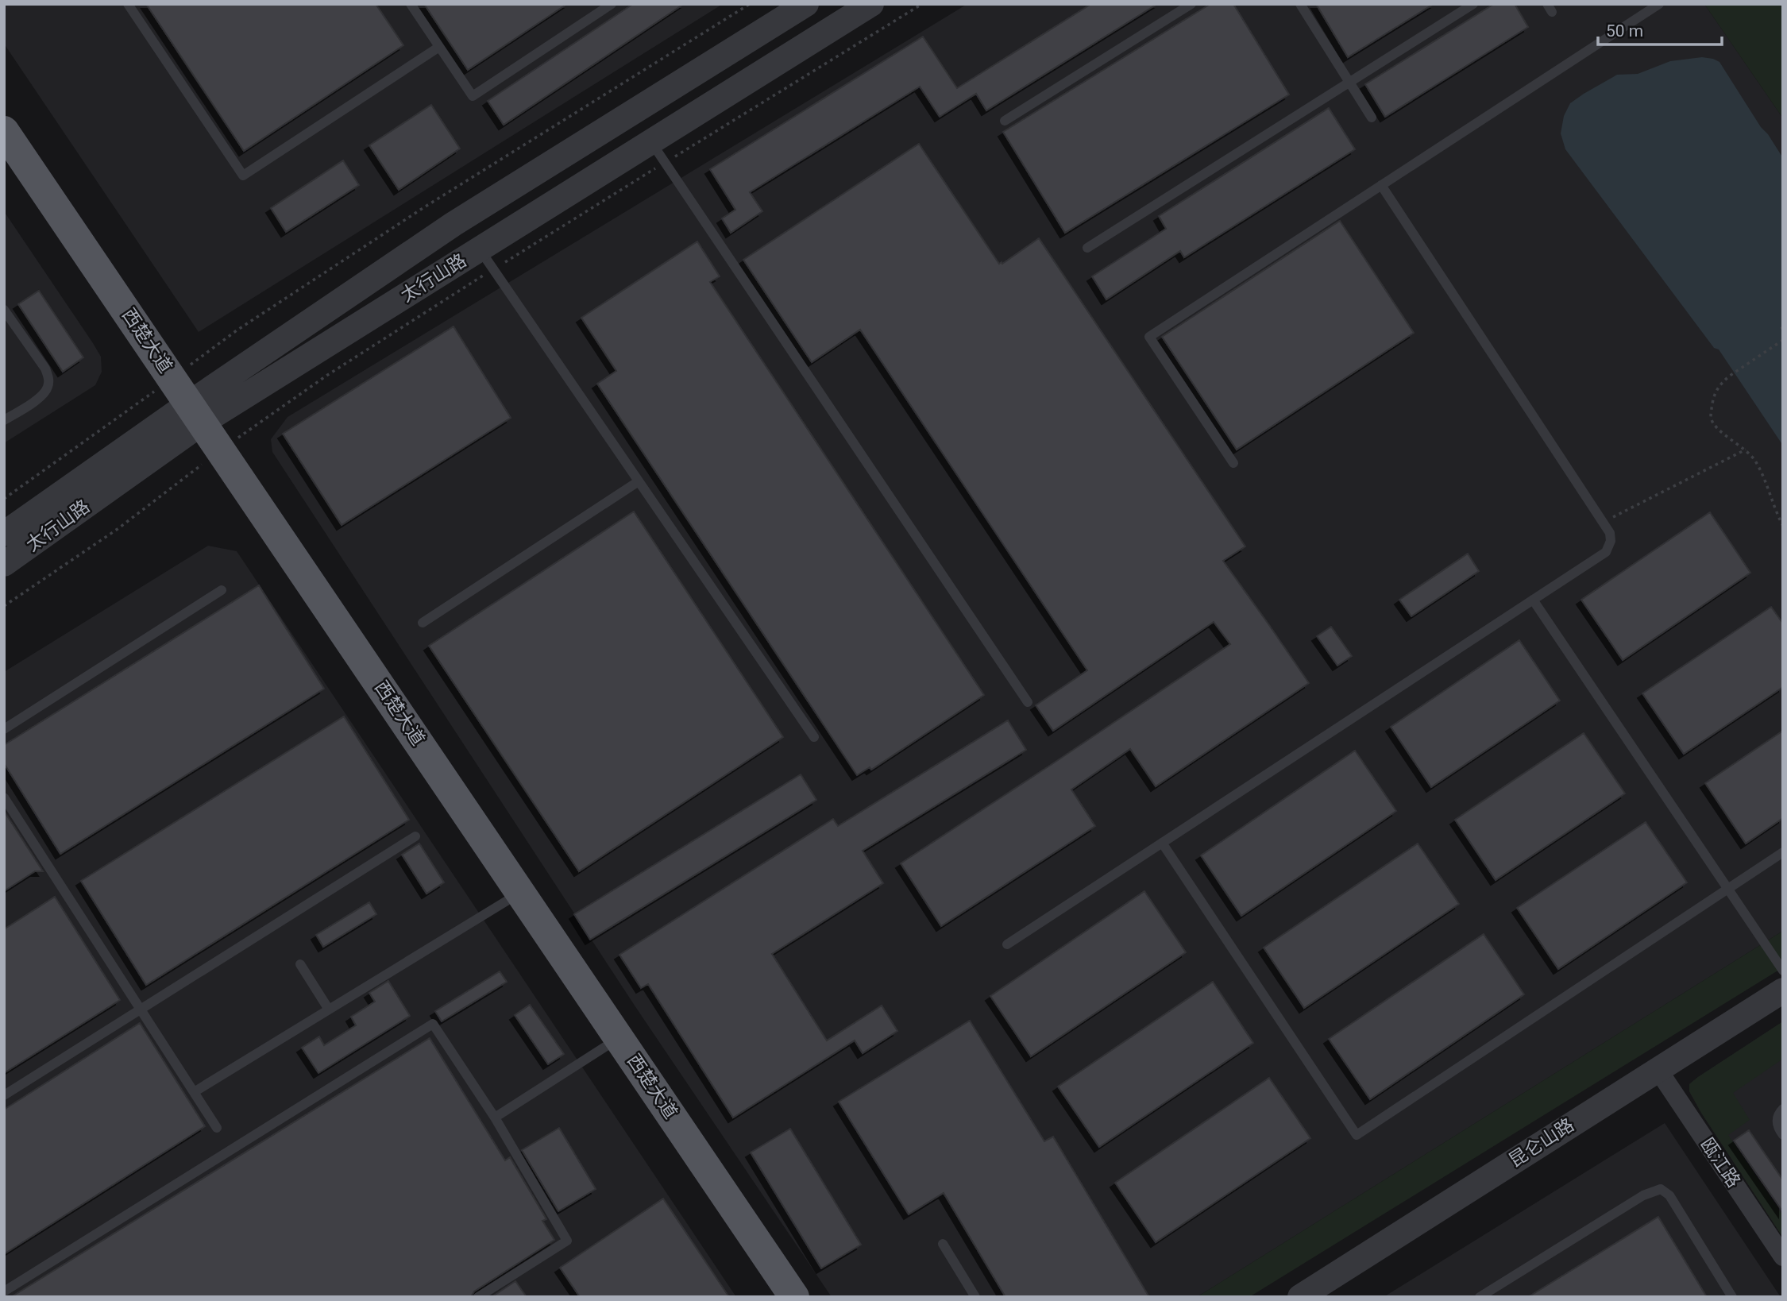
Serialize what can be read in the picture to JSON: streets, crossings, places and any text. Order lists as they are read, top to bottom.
{
  "streets": {
    "main road": ["西楚大道"],
    "street": ["太行山路", "昆仑山路", "瓯江路"]
  },
  "crossings": [
    ["太行山路", "西楚大道"],
    ["昆仑山路", "瓯江路"]
  ],
  "scale_bar": "50 m"
}
